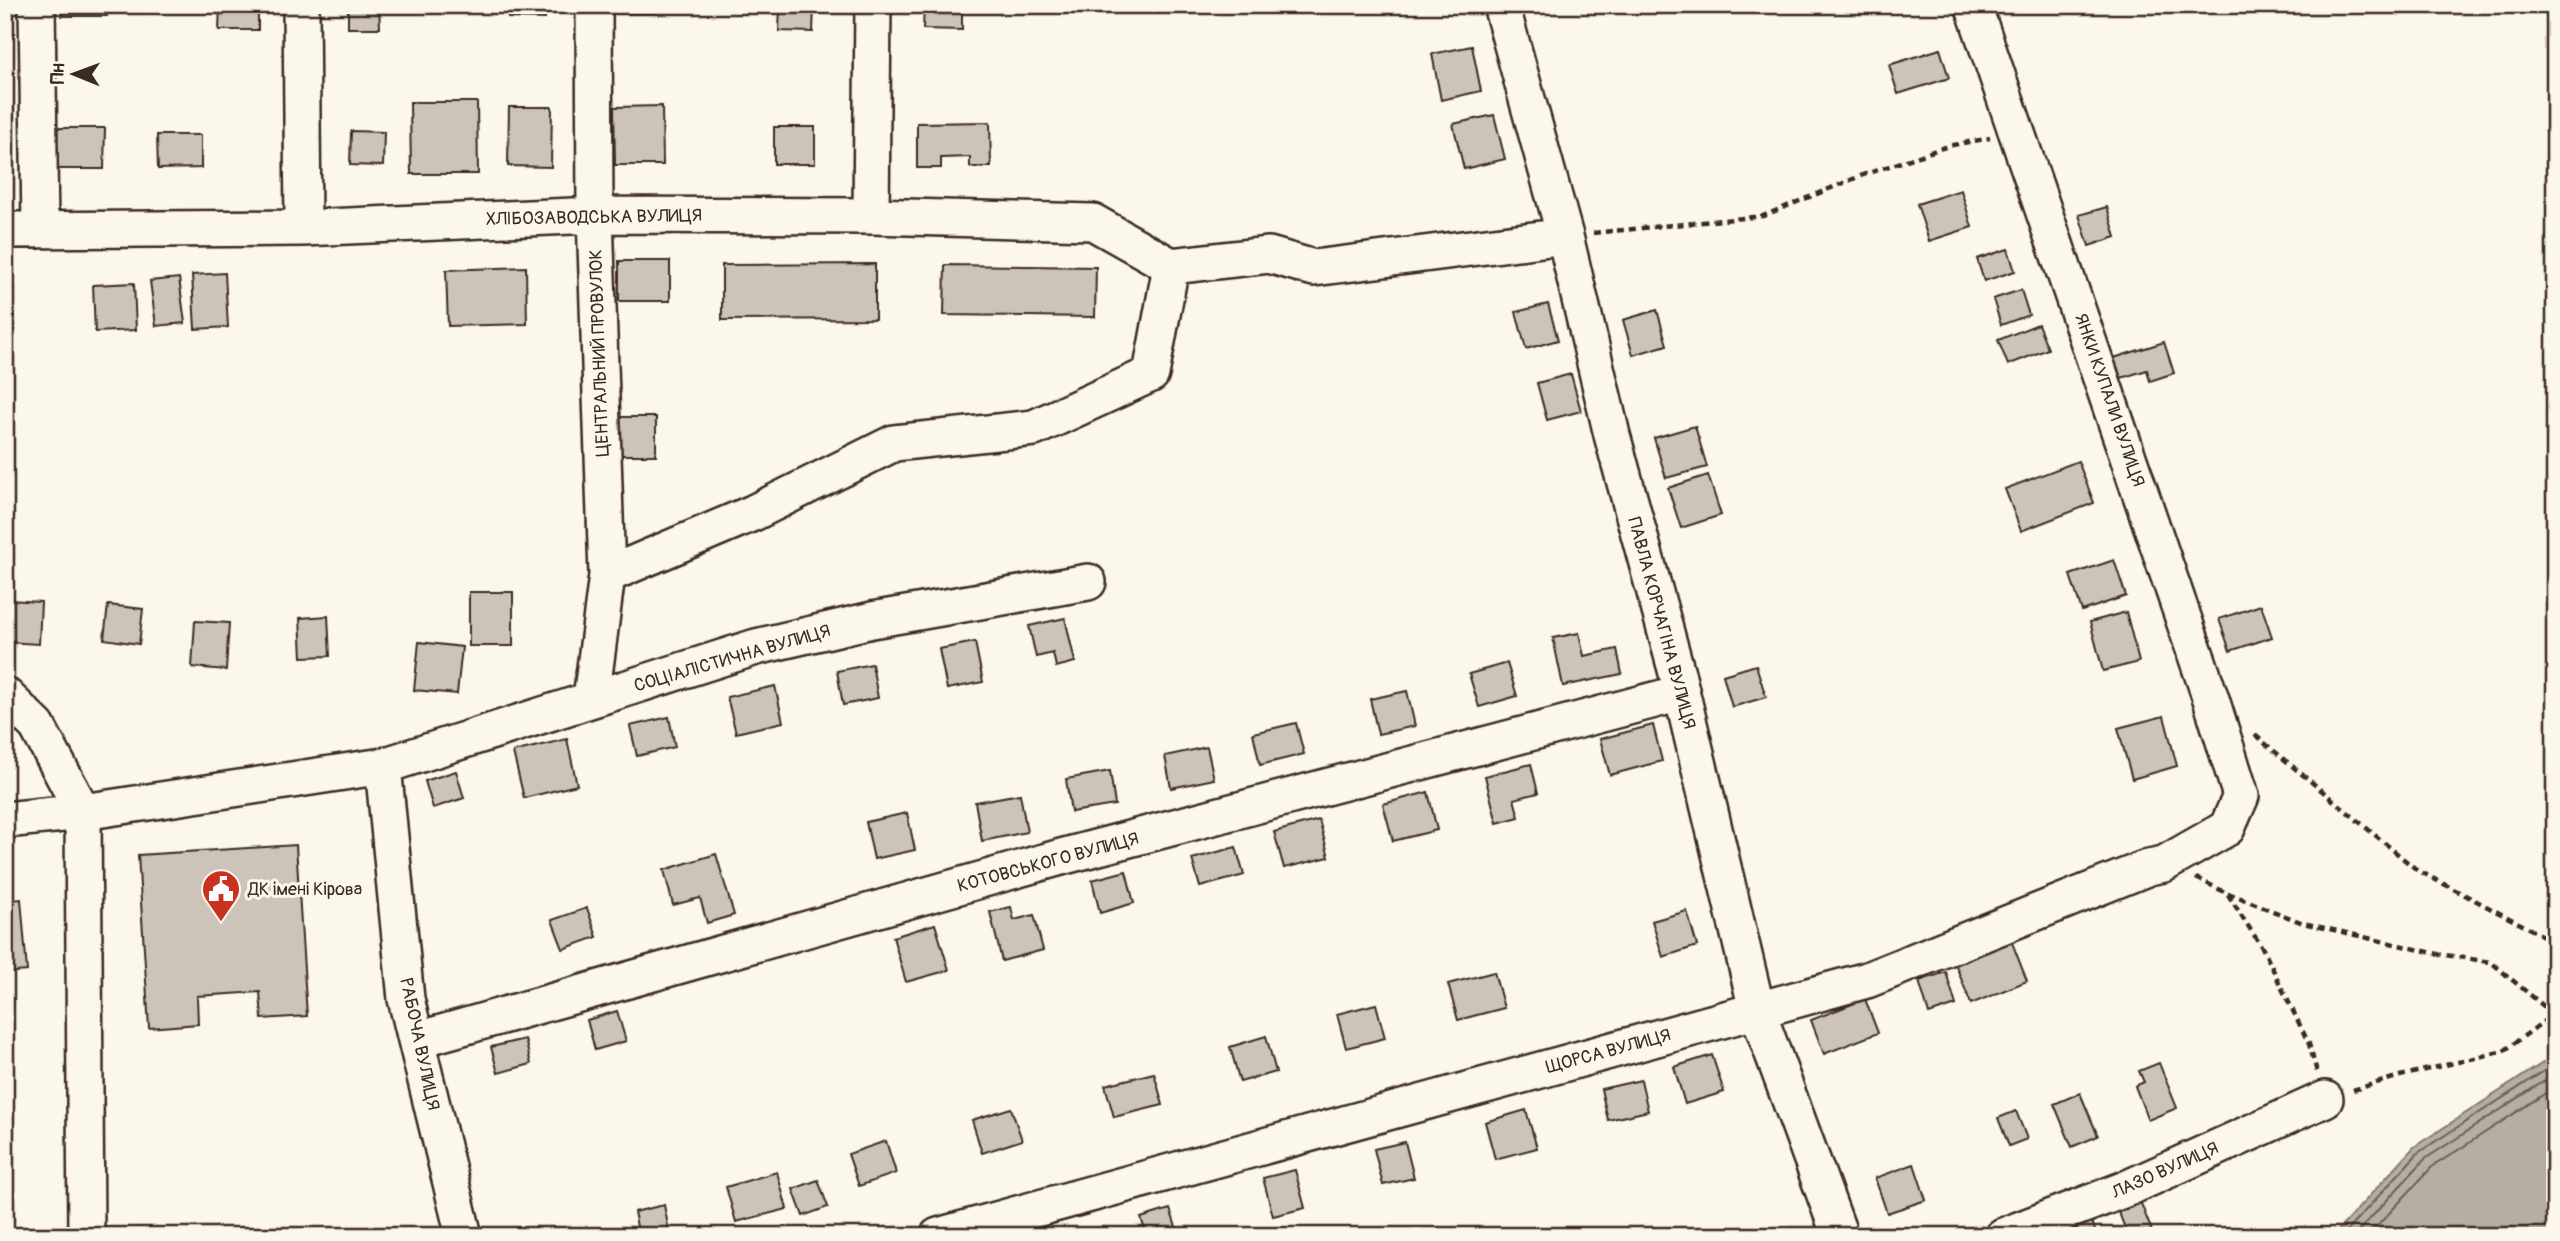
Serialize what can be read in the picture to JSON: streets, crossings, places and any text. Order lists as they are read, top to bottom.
{
  "streets": {
    "street": [
      "ХЛІБОЗАВОДСЬКА ВУЛИЦЯ",
      "ЦЕНТРАЛЬНИЙ ПРОВУЛОК",
      "ЯНКИ КУПАЛИ ВУЛИЦЯ",
      "ПАВЛА КОРЧАГІНА ВУЛИЦЯ",
      "СОЦІАЛІСТИЧНА ВУЛИЦЯ",
      "КОТОВСЬКОГО ВУЛИЦЯ",
      "РАБОЧА ВУЛИЦЯ",
      "ЩОРСА ВУЛИЦЯ",
      "ЛАЗО ВУЛИЦЯ"
    ]
  },
  "crossings": [
    ["ХЛІБОЗАВОДСЬКА ВУЛИЦЯ", "ЦЕНТРАЛЬНИЙ ПРОВУЛОК"],
    ["ЦЕНТРАЛЬНИЙ ПРОВУЛОК", "СОЦІАЛІСТИЧНА ВУЛИЦЯ"],
    ["ЯНКИ КУПАЛИ ВУЛИЦЯ", "ЩОРСА ВУЛИЦЯ"],
    ["ПАВЛА КОРЧАГІНА ВУЛИЦЯ", "КОТОВСЬКОГО ВУЛИЦЯ"],
    ["ПАВЛА КОРЧАГІНА ВУЛИЦЯ", "ЩОРСА ВУЛИЦЯ"],
    ["СОЦІАЛІСТИЧНА ВУЛИЦЯ", "РАБОЧА ВУЛИЦЯ"],
    ["КОТОВСЬКОГО ВУЛИЦЯ", "РАБОЧА ВУЛИЦЯ"]
  ],
  "places": {
    "public building": ["ДК імені Кірова"]
  },
  "north": "left"
}
